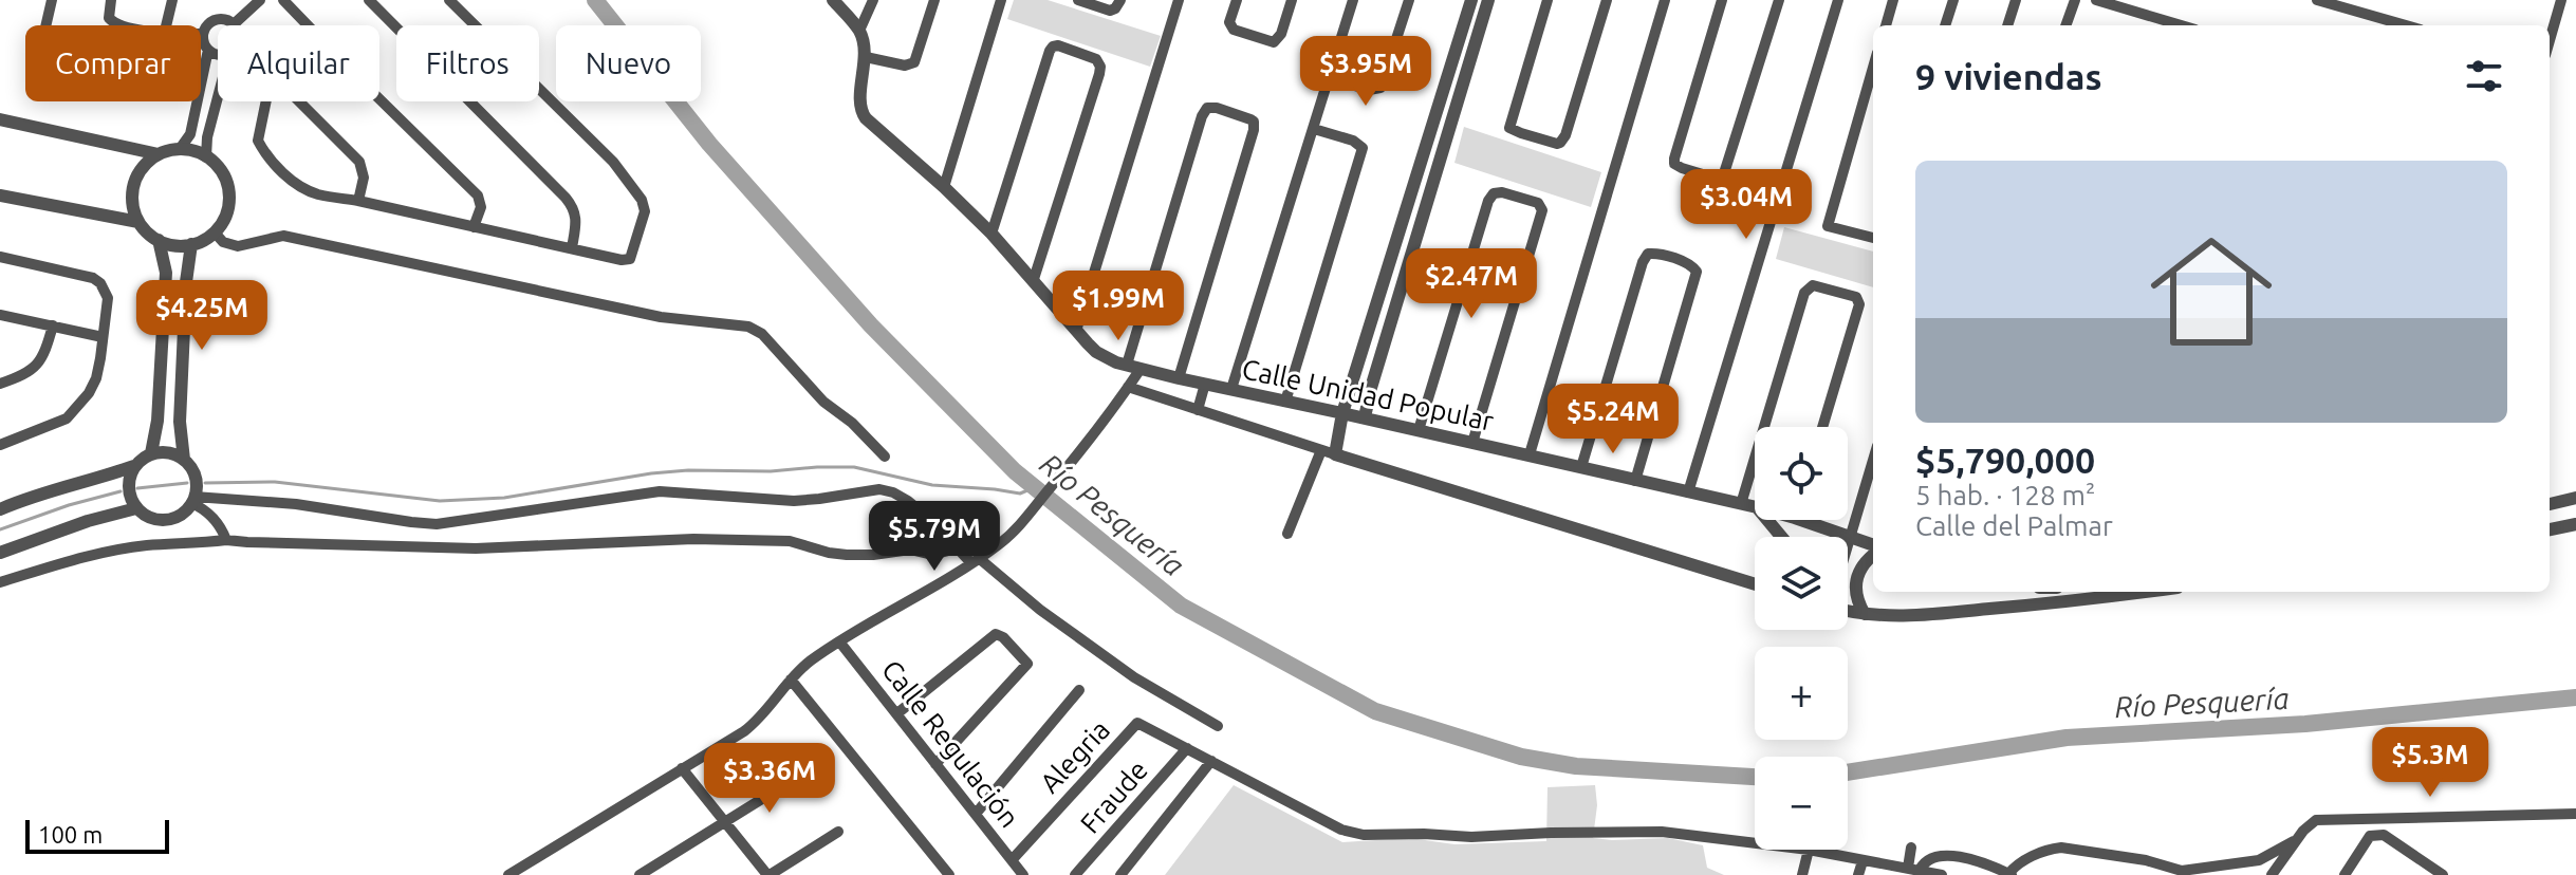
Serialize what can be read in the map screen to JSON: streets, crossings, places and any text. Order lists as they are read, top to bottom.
{
  "streets": {
    "street": [
      "Calle Unidad Popular",
      "Calle Regulación",
      "Alegria",
      "Fraude"
    ]
  },
  "crossings": [
    ["Calle Regulación", "Alegria"],
    ["Alegria", "Fraude"]
  ],
  "water": ["Río Pesquería"],
  "scale_bar": "100 m",
  "page": {
    "chip": [
      "Comprar",
      "Alquilar",
      "Filtros",
      "Nuevo"
    ],
    "heading": "9 viviendas",
    "price": [
      "$3.95M",
      "$3.04M",
      "$2.47M",
      "$1.99M",
      "$4.25M",
      "$5.24M",
      "$5.79M",
      "$5.3M",
      "$3.36M"
    ],
    "list": [
      {
        "name": "$5,790,000",
        "note": "5 hab. · 128 m² · Calle del Palmar"
      }
    ],
    "map_buttons": ["+", "−"],
    "scale": "100 m"
  }
}
